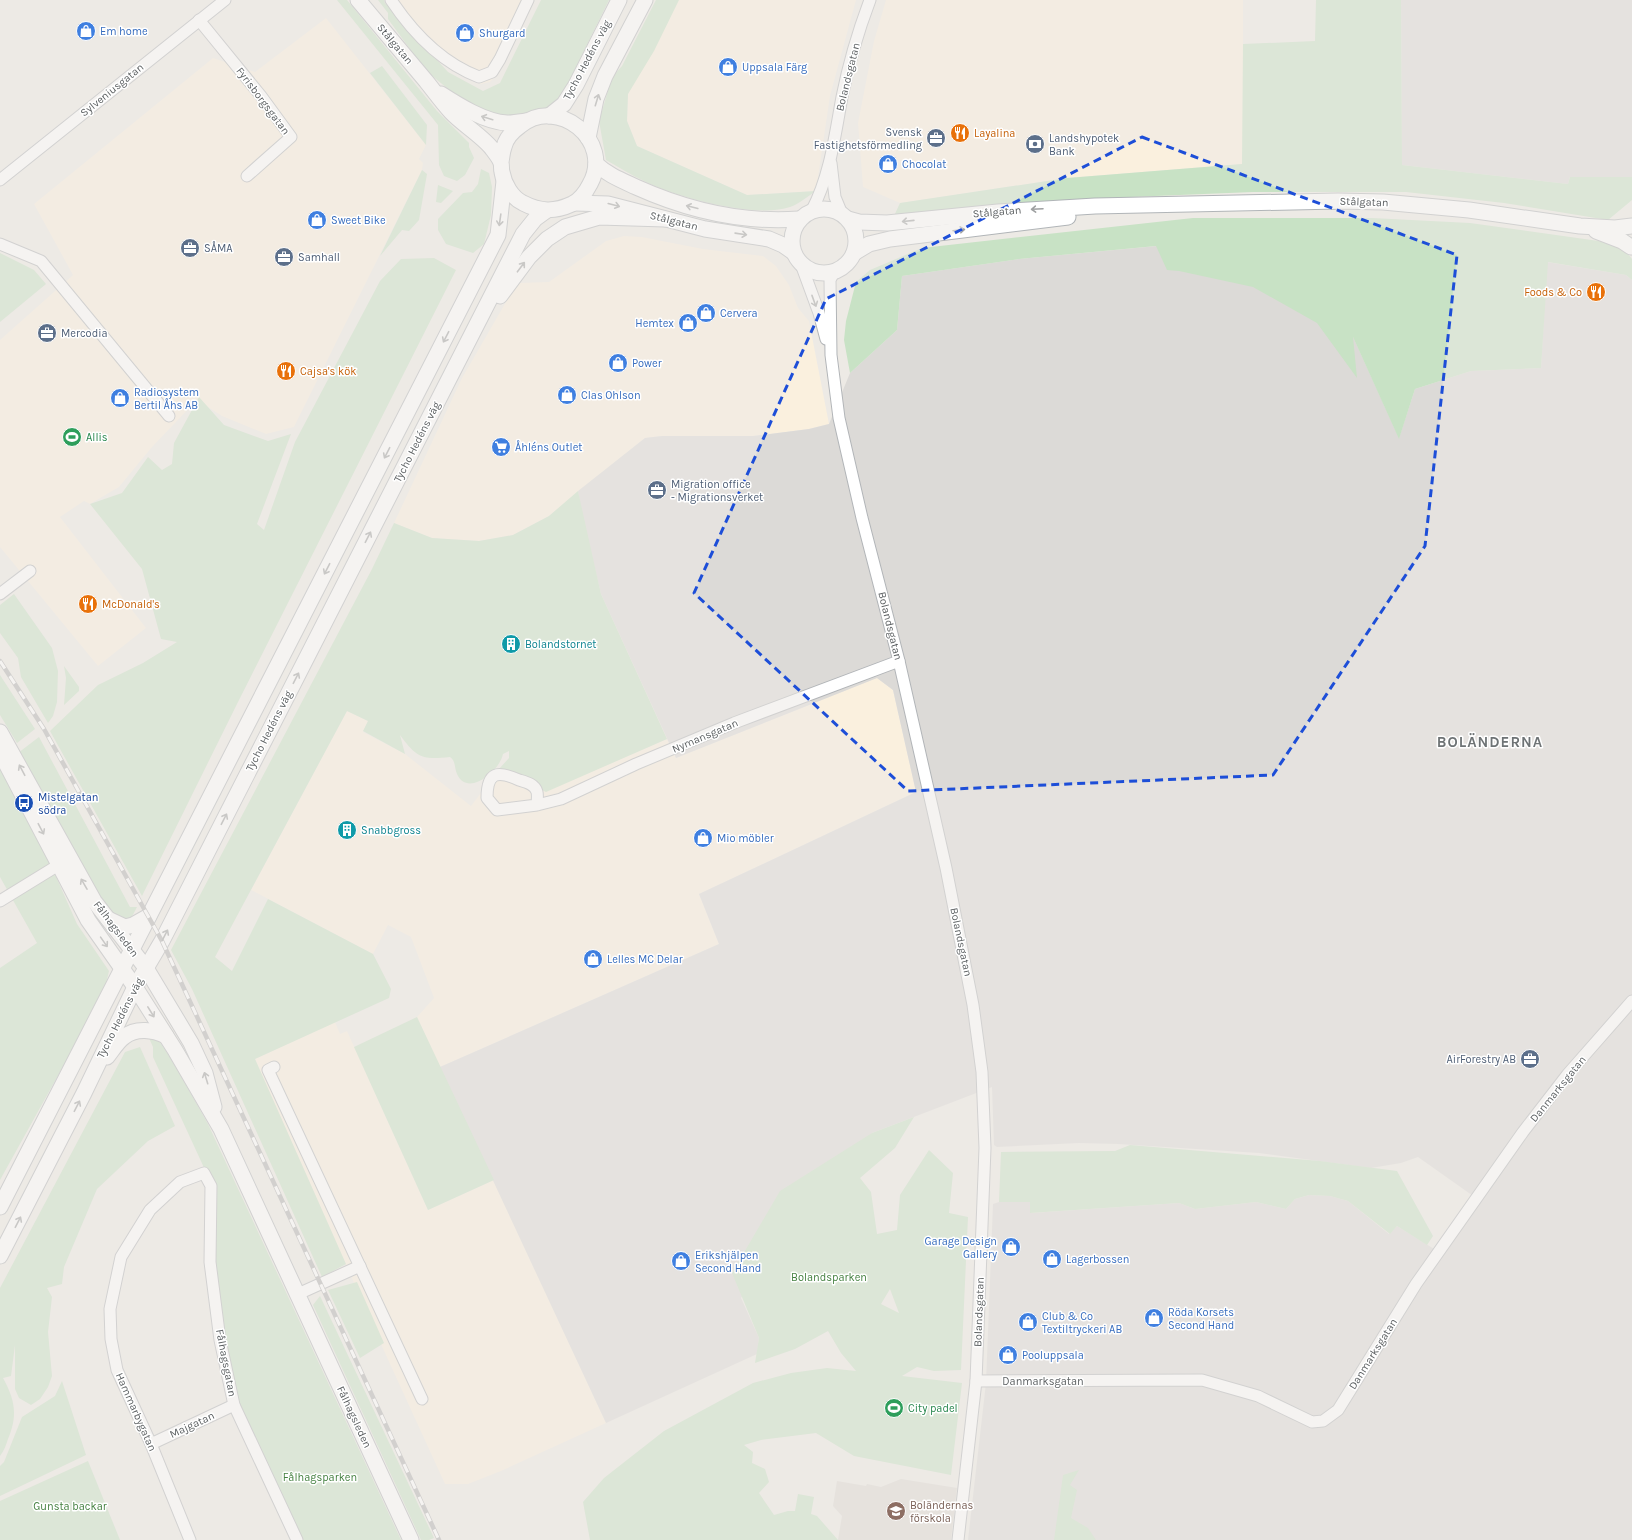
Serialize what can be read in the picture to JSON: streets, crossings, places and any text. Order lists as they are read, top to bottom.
{
  "streets": {
    "main road": ["Stålgatan", "Tycho Hedéns väg", "Fålhagsleden"],
    "street": [
      "Bolandsgatan",
      "Sylveniusgatan",
      "Fyrisborgsgatan",
      "Nymansgatan",
      "Danmarksgatan",
      "Fålhagsgatan",
      "Hammarbygatan",
      "Majgatan"
    ]
  },
  "crossings": [
    ["Stålgatan", "Tycho Hedéns väg"],
    ["Stålgatan", "Bolandsgatan"],
    ["Tycho Hedéns väg", "Fålhagsleden"],
    ["Bolandsgatan", "Nymansgatan"],
    ["Bolandsgatan", "Danmarksgatan"],
    ["Sylveniusgatan", "Fyrisborgsgatan"],
    ["Fålhagsgatan", "Hammarbygatan"],
    ["Fålhagsgatan", "Majgatan"],
    ["Hammarbygatan", "Majgatan"]
  ],
  "districts": ["BOLÄNDERNA"],
  "parks": ["Bolandsparken", "Fålhagsparken", "Gunsta backar"],
  "places": {
    "shop": [
      "Em home",
      "Shurgard",
      "Uppsala Färg",
      "Chocolat",
      "Sweet Bike",
      "Cervera",
      "Hemtex",
      "Power",
      "Clas Ohlson",
      "Radiosystem Bertil Åhs AB",
      "Mio möbler",
      "Lelles MC Delar",
      "Garage Design Gallery",
      "Lagerbossen",
      "Erikshjälpen Second Hand",
      "Röda Korsets Second Hand",
      "Club & Co Textiltryckeri AB",
      "Pooluppsala"
    ],
    "restaurant": [
      "Layalina",
      "Foods & Co",
      "Cajsa's kök",
      "McDonald's"
    ],
    "office": [
      "Svensk Fastighetsförmedling",
      "SÅMA",
      "Samhall",
      "Mercodia",
      "Migration office - Migrationsverket",
      "AirForestry AB"
    ],
    "bank": ["Landshypotek Bank"],
    "sports": ["Allis", "City padel"],
    "supermarket": ["Åhléns Outlet"],
    "building": ["Bolandstornet", "Snabbgross"],
    "bus stop": ["Mistelgatan södra"],
    "school or university": ["Boländernas förskola"]
  }
}
